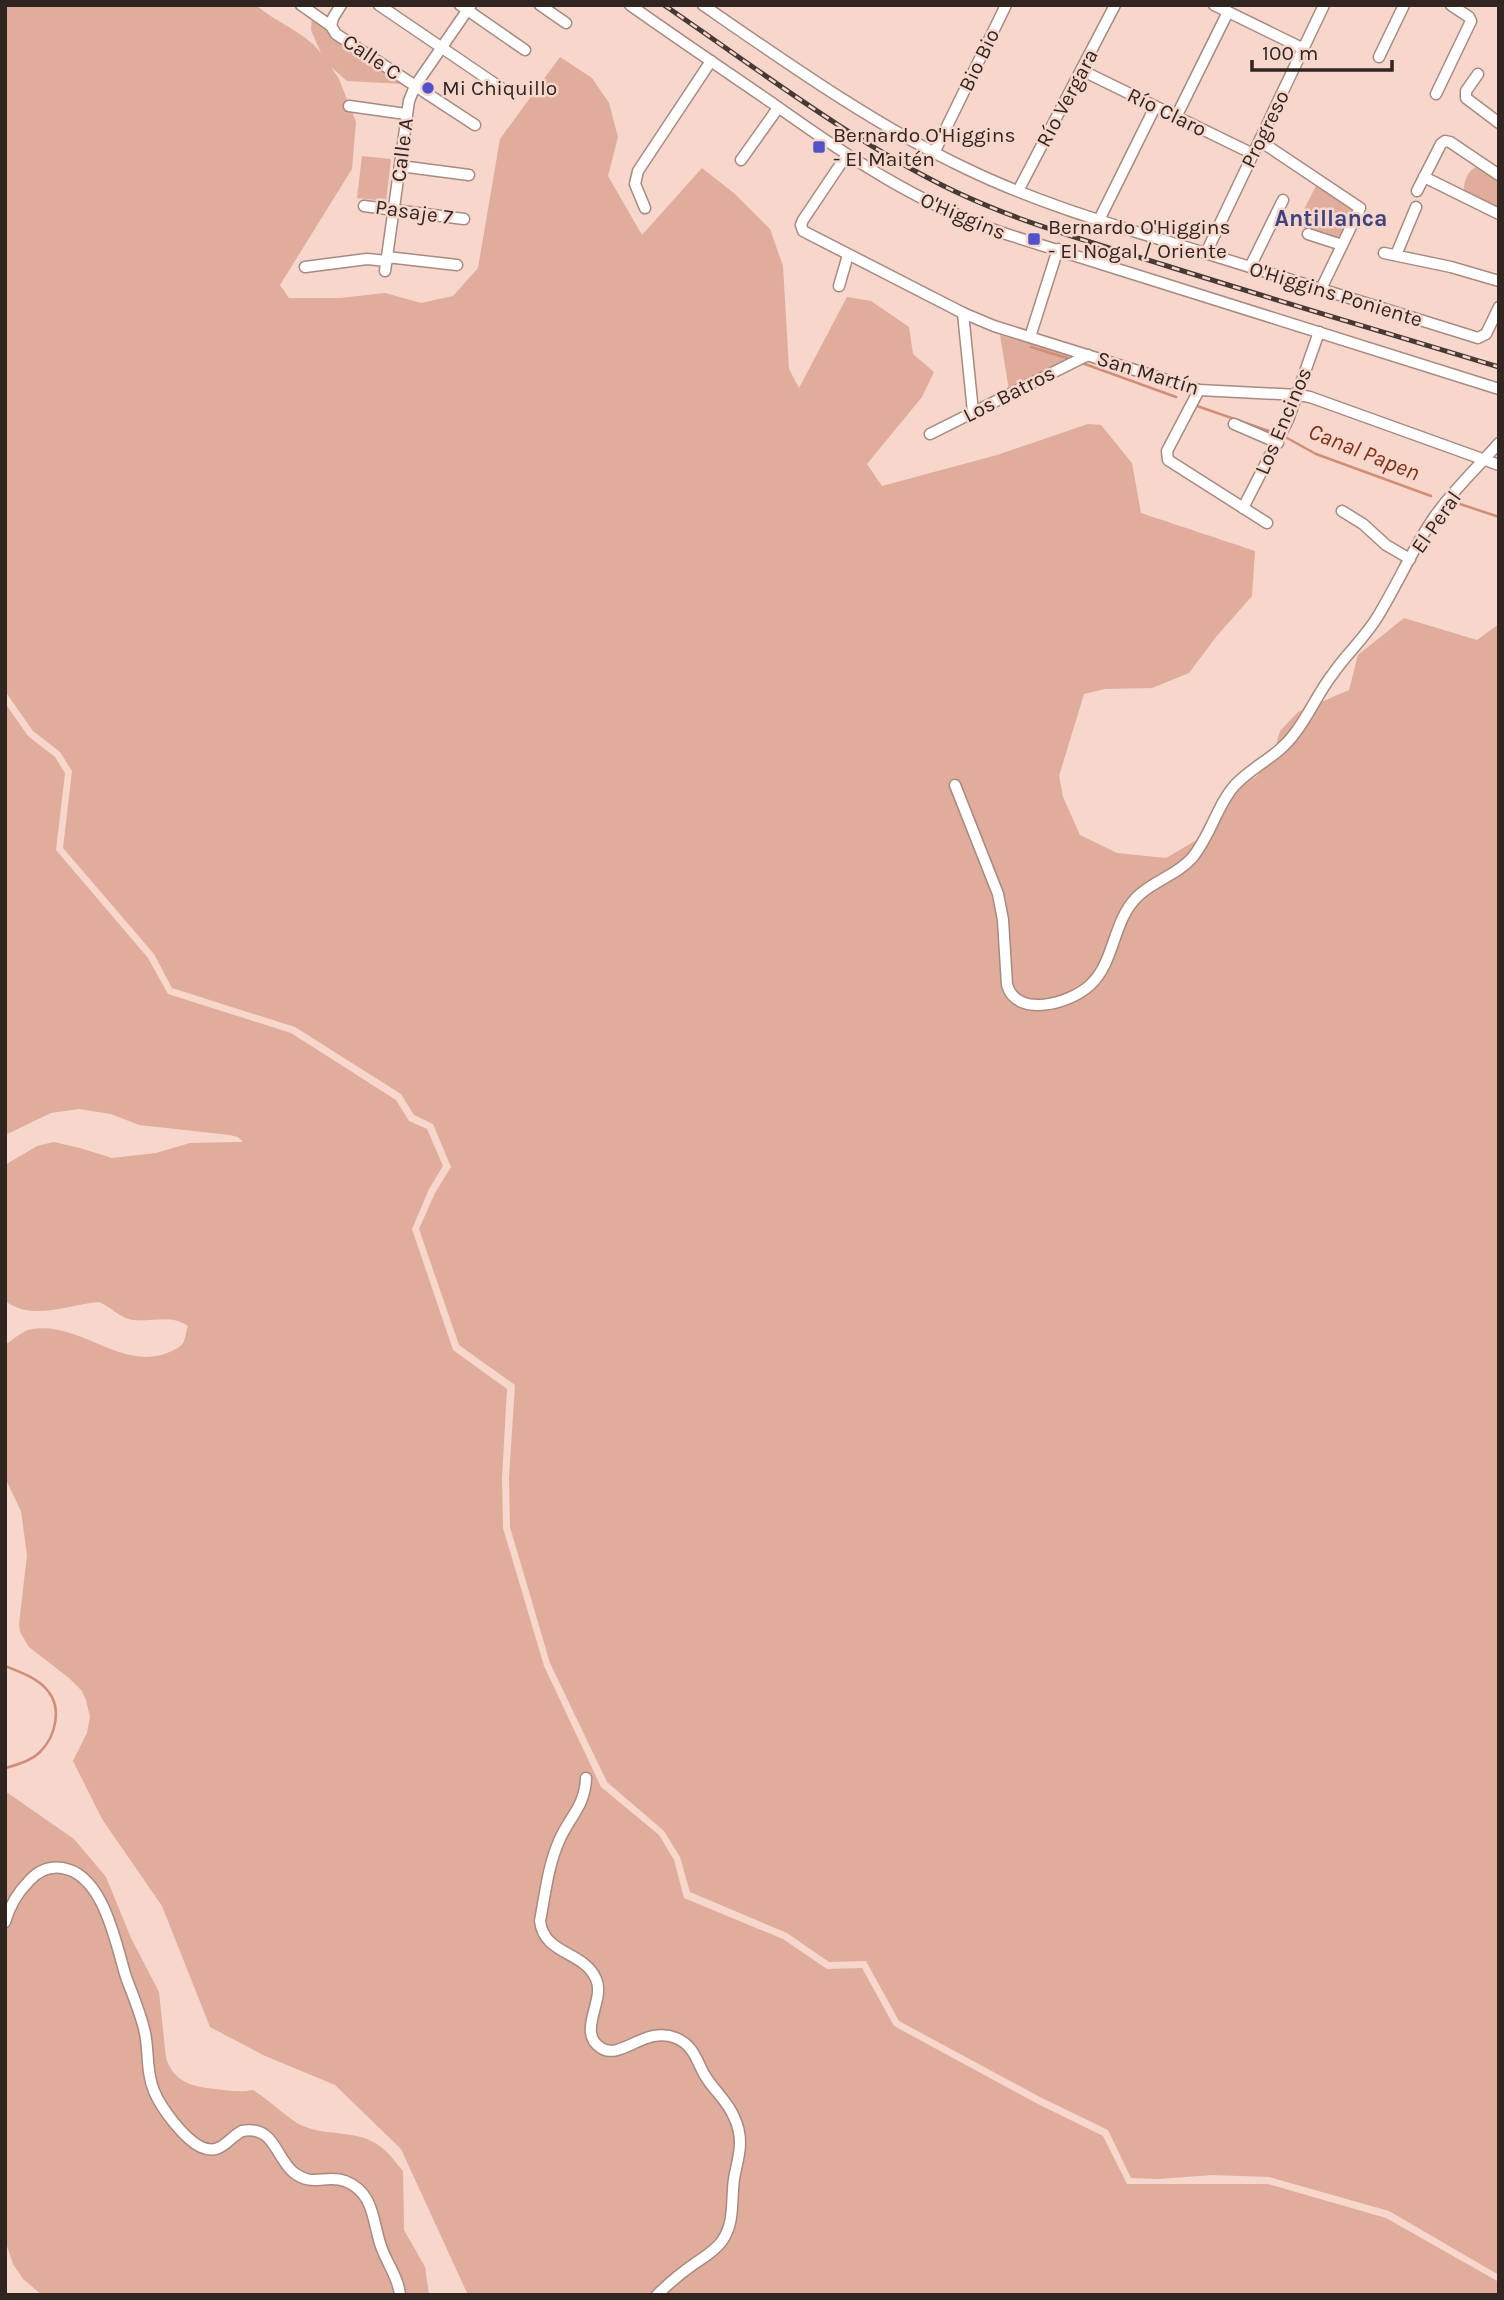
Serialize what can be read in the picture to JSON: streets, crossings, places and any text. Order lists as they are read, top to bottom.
{
  "streets": {
    "street": [
      "Calle C",
      "Bio Bio",
      "Río Vergara",
      "Río Claro",
      "Progreso",
      "Calle A",
      "Pasaje 7",
      "O'Higgins",
      "O'Higgins Poniente",
      "San Martín",
      "Los Batros",
      "Los Encinos",
      "El Peral"
    ]
  },
  "crossings": [
    ["Calle C", "Calle A"],
    ["Bio Bio", "O'Higgins Poniente"],
    ["Río Vergara", "Río Claro"],
    ["Río Vergara", "O'Higgins Poniente"],
    ["Río Claro", "Progreso"],
    ["Progreso", "O'Higgins Poniente"],
    ["Calle A", "Pasaje 7"],
    ["O'Higgins", "San Martín"],
    ["O'Higgins", "Los Encinos"],
    ["San Martín", "Los Batros"],
    ["San Martín", "Los Encinos"],
    ["San Martín", "El Peral"]
  ],
  "districts": ["Antillanca"],
  "water": ["Canal Papen"],
  "places": {
    "other": ["Mi Chiquillo"],
    "transit": ["Bernardo O'Higgins - El Maitén", "Bernardo O'Higgins - El Nogal / Oriente"]
  },
  "scale_bar": "100 m"
}
